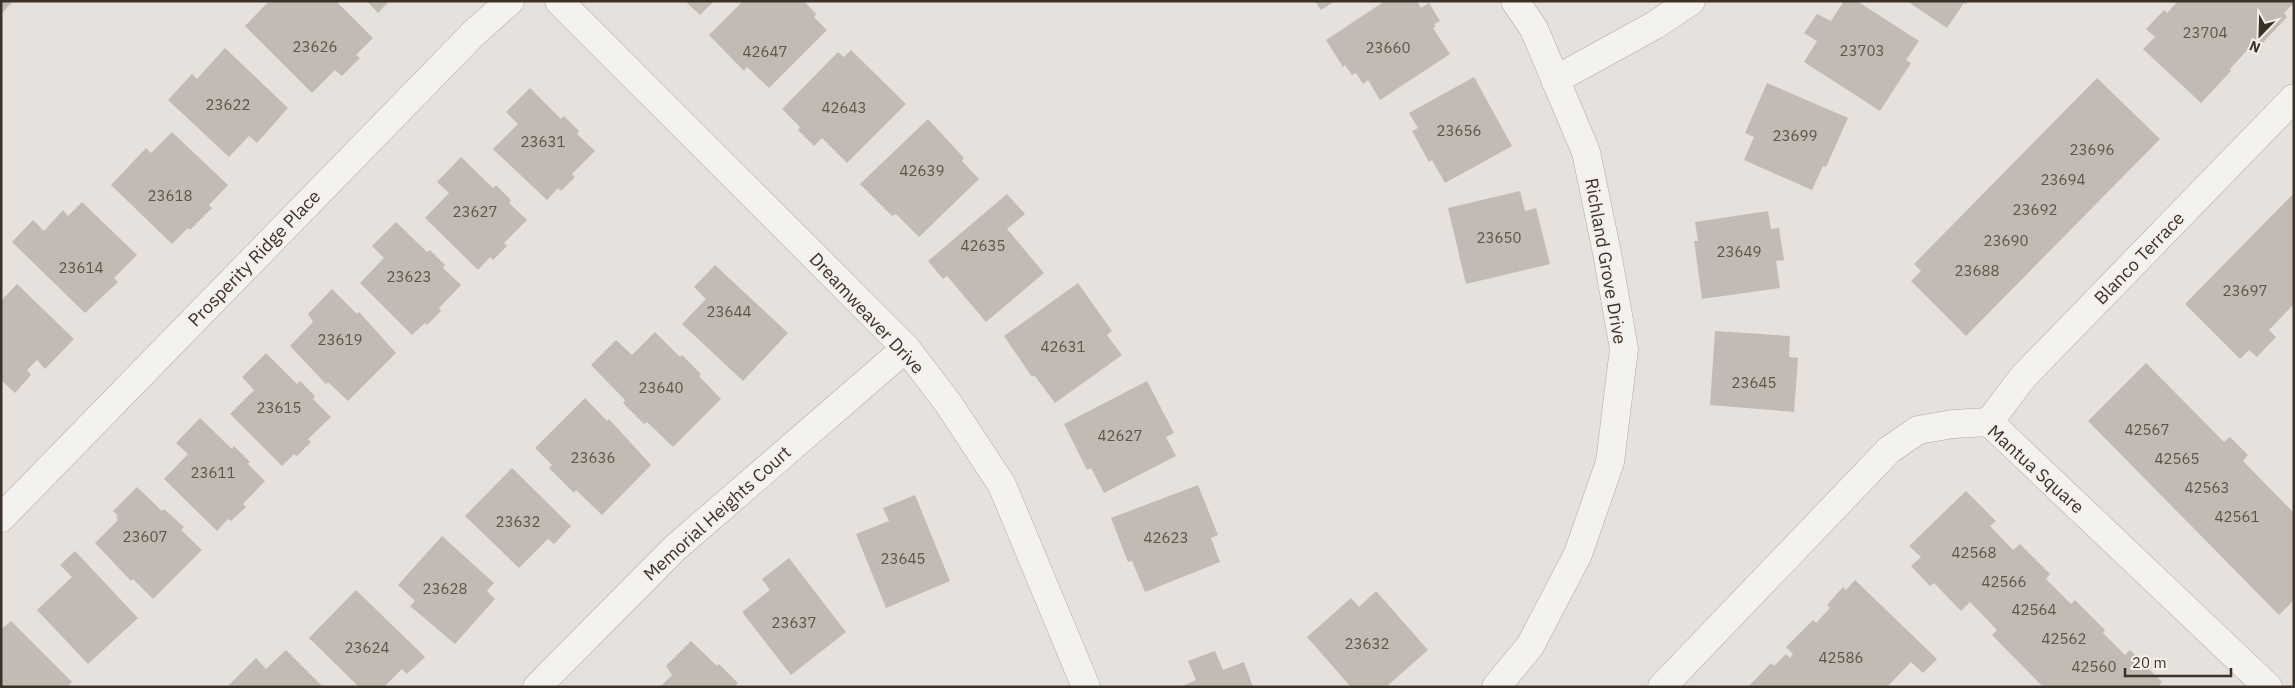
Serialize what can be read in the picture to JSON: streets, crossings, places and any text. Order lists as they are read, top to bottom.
{
  "streets": {
    "street": [
      "Prosperity Ridge Place",
      "Blanco Terrace",
      "Richland Grove Drive",
      "Dreamweaver Drive",
      "Mantua Square",
      "Memorial Heights Court"
    ]
  },
  "crossings": [
    ["Blanco Terrace", "Mantua Square"],
    ["Dreamweaver Drive", "Memorial Heights Court"]
  ],
  "house_numbers": [
    "23704",
    "23626",
    "23660",
    "23703",
    "42647",
    "23622",
    "42643",
    "23656",
    "23699",
    "23631",
    "23696",
    "42639",
    "23694",
    "23618",
    "23692",
    "23627",
    "23650",
    "23690",
    "42635",
    "23649",
    "23614",
    "23688",
    "23623",
    "23697",
    "23644",
    "23619",
    "42631",
    "23645",
    "23640",
    "23615",
    "42567",
    "42627",
    "23636",
    "42565",
    "23611",
    "42563",
    "42561",
    "23632",
    "23607",
    "42623",
    "42568",
    "23645",
    "42566",
    "23628",
    "42564",
    "23637",
    "42562",
    "23632",
    "23624",
    "42586",
    "42560"
  ],
  "scale_bar": "20 m",
  "north": "bottom left"
}
